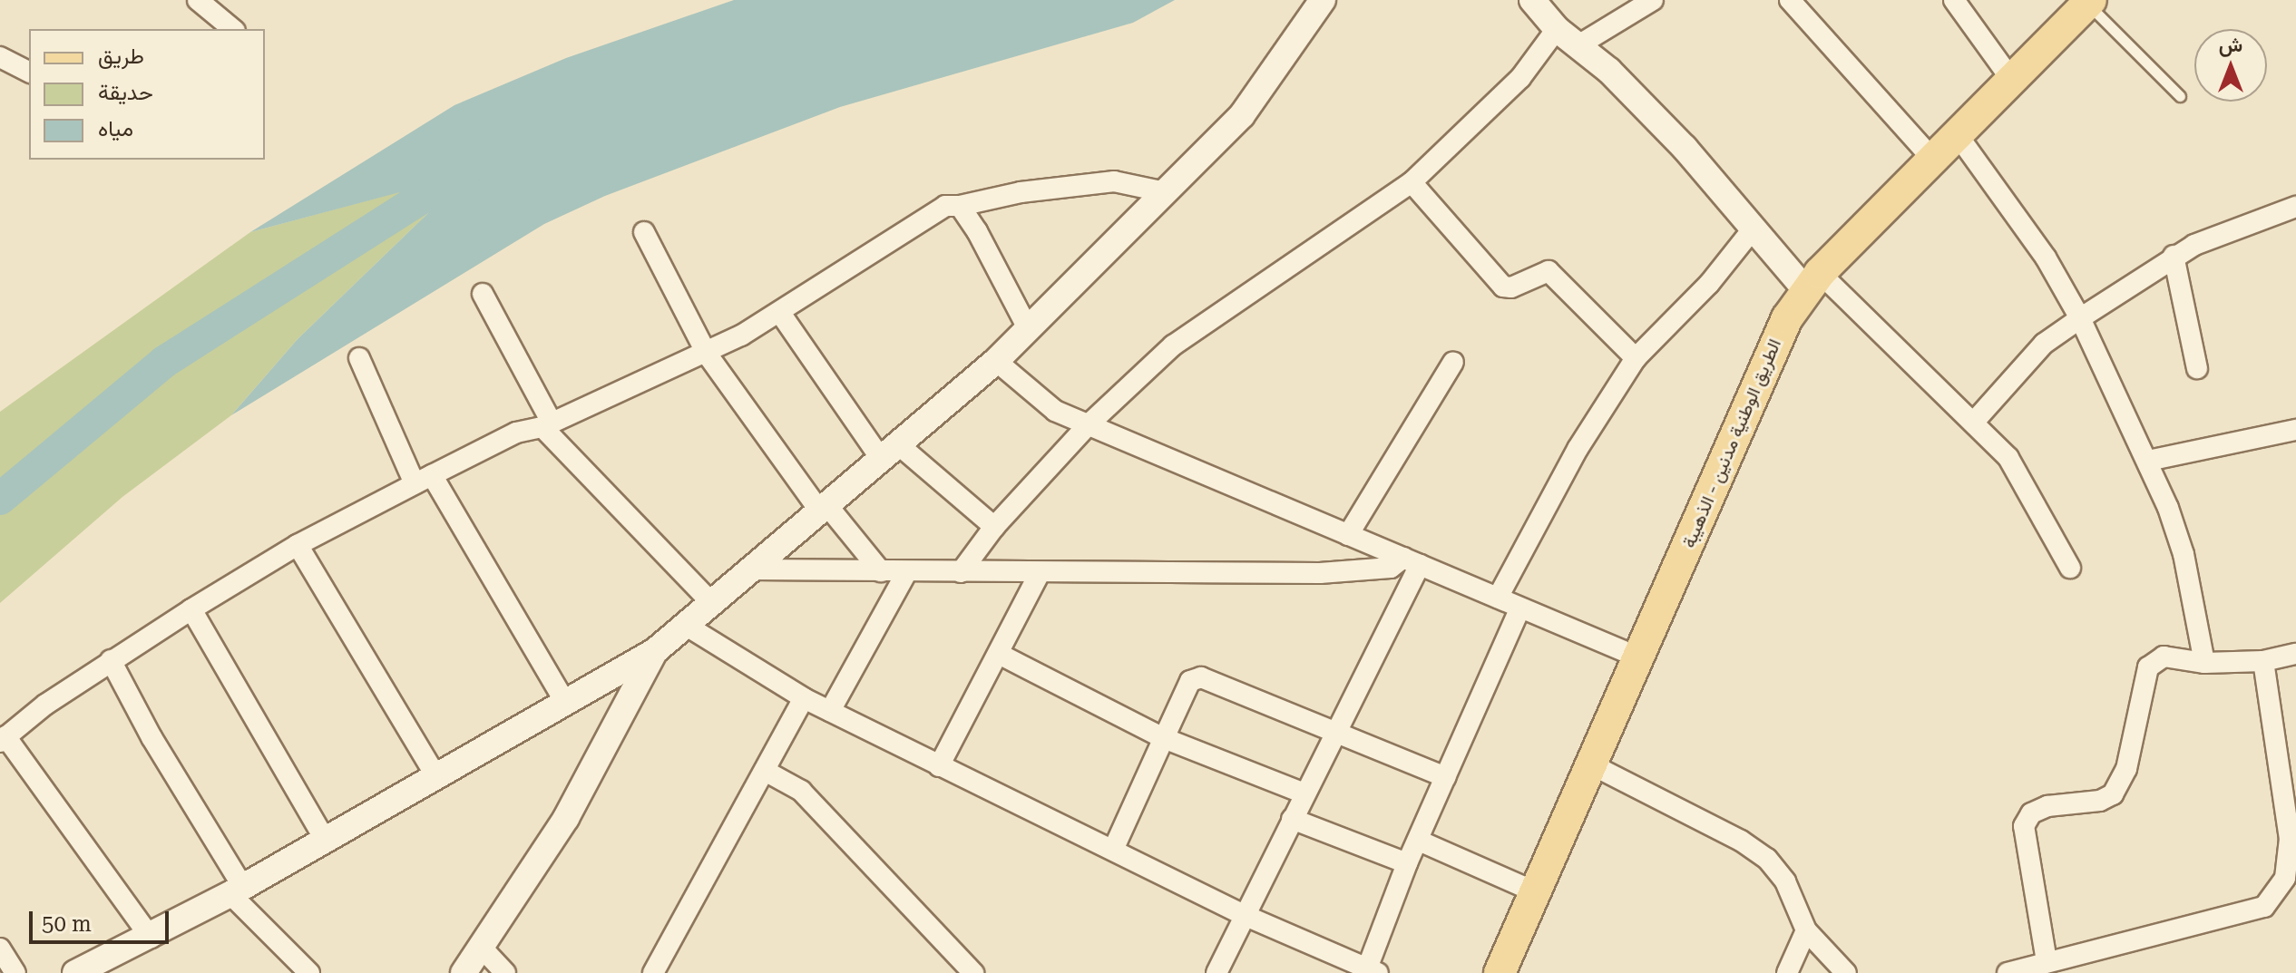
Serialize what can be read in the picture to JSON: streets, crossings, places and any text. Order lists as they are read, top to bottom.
{
  "streets": {
    "main road": ["الطريق الوطنية مدنين - الذهيبة"]
  },
  "legend": ["طريق", "حديقة", "مياه"],
  "scale_bar": "50 m",
  "north": "top"
}
